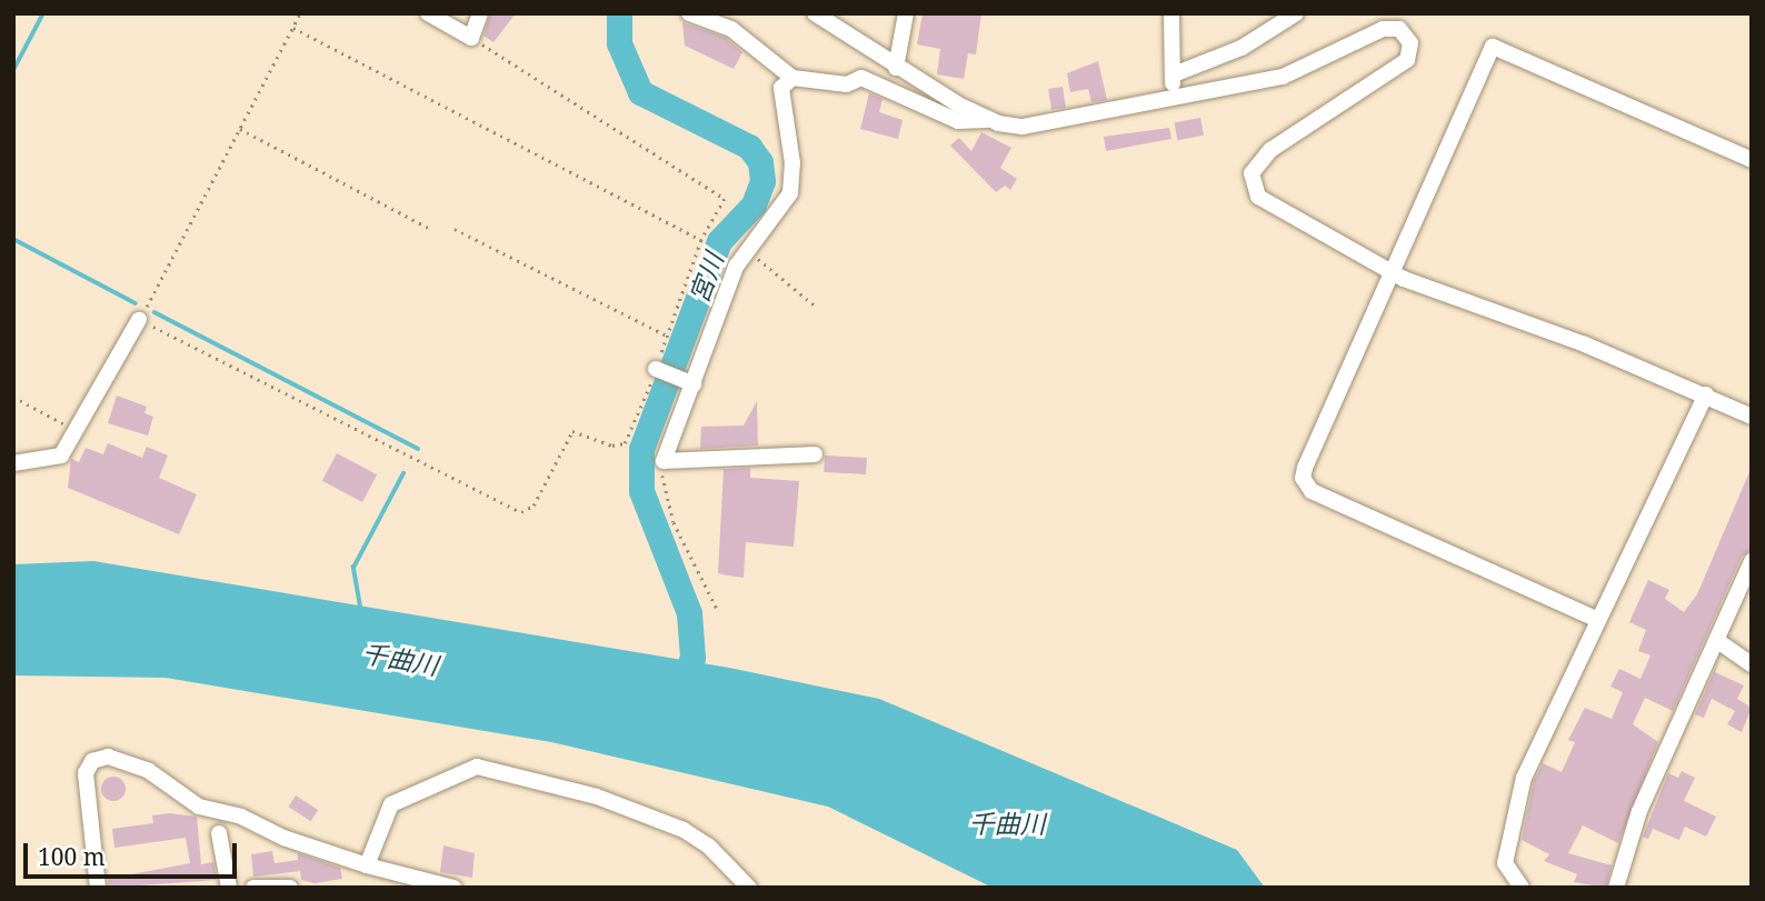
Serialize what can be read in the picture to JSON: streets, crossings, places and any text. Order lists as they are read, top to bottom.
{
  "water": ["宮川", "千曲川"],
  "scale_bar": "100 m"
}
